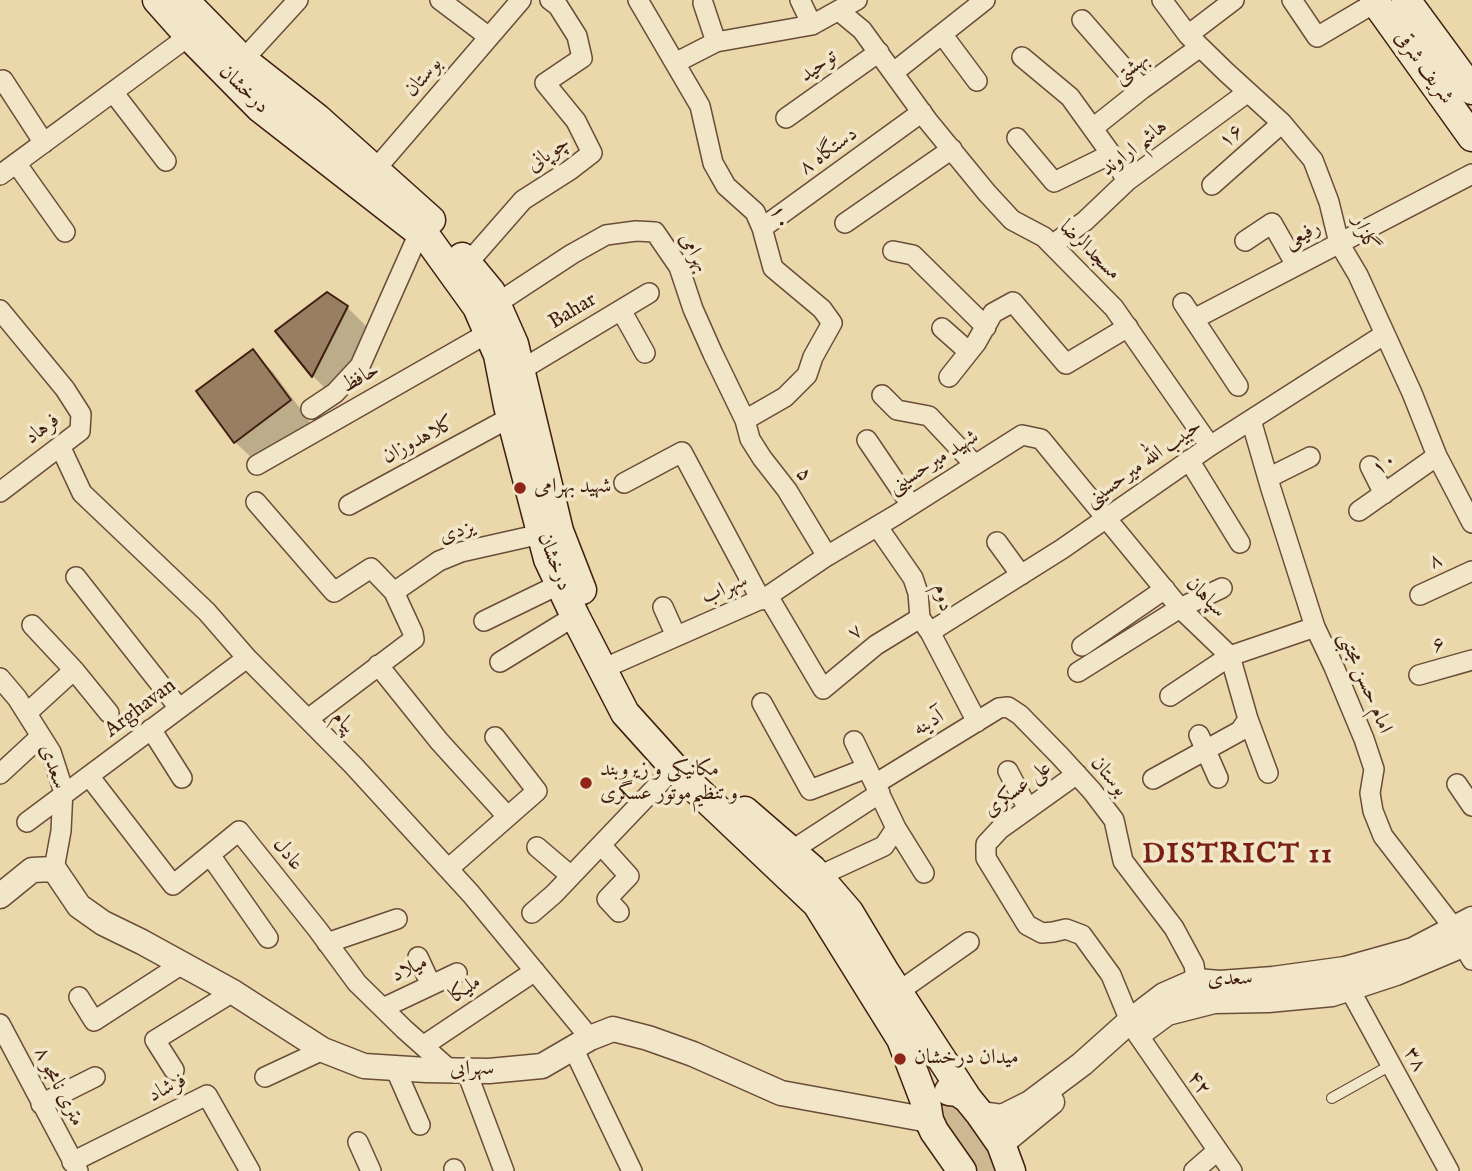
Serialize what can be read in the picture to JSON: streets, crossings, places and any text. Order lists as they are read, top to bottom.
{
  "streets": {
    "main road": ["شریف شرقی", "درخشان"],
    "street": [
      "توحید",
      "بهشتی",
      "بوستان",
      "۱۶",
      "هاشم اراوند",
      "۸ دستگاه",
      "چوپانی",
      "۱۰",
      "گلزار",
      "رفیعی",
      "مسجدالرضا",
      "بهرامی",
      "Bahar",
      "حافظ",
      "فرهاد",
      "کلاهدوزان",
      "شهید میرحسینی",
      "حبیب الله میرحسینی",
      "۵",
      "یزدی",
      "۸",
      "سهراب",
      "دوم",
      "سپاهان",
      "۷",
      "۶",
      "امام حسن مجتبی",
      "Arghavan",
      "پیام",
      "آدینه",
      "سعدی",
      "علی عسکری",
      "عادل",
      "میلاد",
      "ملیکا",
      "۳۸",
      "سهرابی",
      "۴۲",
      "۸ متری نامجو",
      "فرشاد"
    ]
  },
  "crossings": [
    ["توحید", "مسجدالرضا"],
    ["بهشتی", "گلزار"],
    ["بوستان", "درخشان"],
    ["بوستان", "آدینه"],
    ["بوستان", "سعدی"],
    ["بوستان", "علی عسکری"],
    ["درخشان", "چوپانی"],
    ["درخشان", "بهرامی"],
    ["درخشان", "Bahar"],
    ["درخشان", "حافظ"],
    ["درخشان", "کلاهدوزان"],
    ["درخشان", "یزدی"],
    ["درخشان", "سهراب"],
    ["درخشان", "سعدی"],
    ["درخشان", "سهرابی"],
    ["۱۶", "گلزار"],
    ["هاشم اراوند", "گلزار"],
    ["هاشم اراوند", "مسجدالرضا"],
    ["۸ دستگاه", "۱۰"],
    ["۸ دستگاه", "مسجدالرضا"],
    ["۱۰", "گلزار"],
    ["۱۰", "بهرامی"],
    ["۱۰", "۵"],
    ["گلزار", "رفیعی"],
    ["گلزار", "حبیب الله میرحسینی"],
    ["مسجدالرضا", "حبیب الله میرحسینی"],
    ["بهرامی", "۵"],
    ["فرهاد", "پیام"],
    ["شهید میرحسینی", "حبیب الله میرحسینی"],
    ["شهید میرحسینی", "۵"],
    ["شهید میرحسینی", "سهراب"],
    ["شهید میرحسینی", "دوم"],
    ["شهید میرحسینی", "سپاهان"],
    ["حبیب الله میرحسینی", "دوم"],
    ["حبیب الله میرحسینی", "سپاهان"],
    ["حبیب الله میرحسینی", "۷"],
    ["حبیب الله میرحسینی", "امام حسن مجتبی"],
    ["سهراب", "۷"],
    ["دوم", "۷"],
    ["دوم", "آدینه"],
    ["امام حسن مجتبی", "سعدی"],
    ["Arghavan", "پیام"],
    ["Arghavan", "سعدی"],
    ["Arghavan", "عادل"],
    ["پیام", "ملیکا"],
    ["پیام", "سهرابی"],
    ["سعدی", "علی عسکری"],
    ["سعدی", "۳۸"],
    ["سعدی", "سهرابی"],
    ["سعدی", "۴۲"],
    ["علی عسکری", "۴۲"],
    ["عادل", "میلاد"],
    ["عادل", "ملیکا"],
    ["عادل", "سهرابی"],
    ["۸ متری نامجو", "فرشاد"]
  ],
  "districts": ["DISTRICT 11"],
  "places": ["شهید بهرامی", "مکانیکی و زیروبند و تنظیم‌موتور عسگری", "میدان درخشان"]
}
